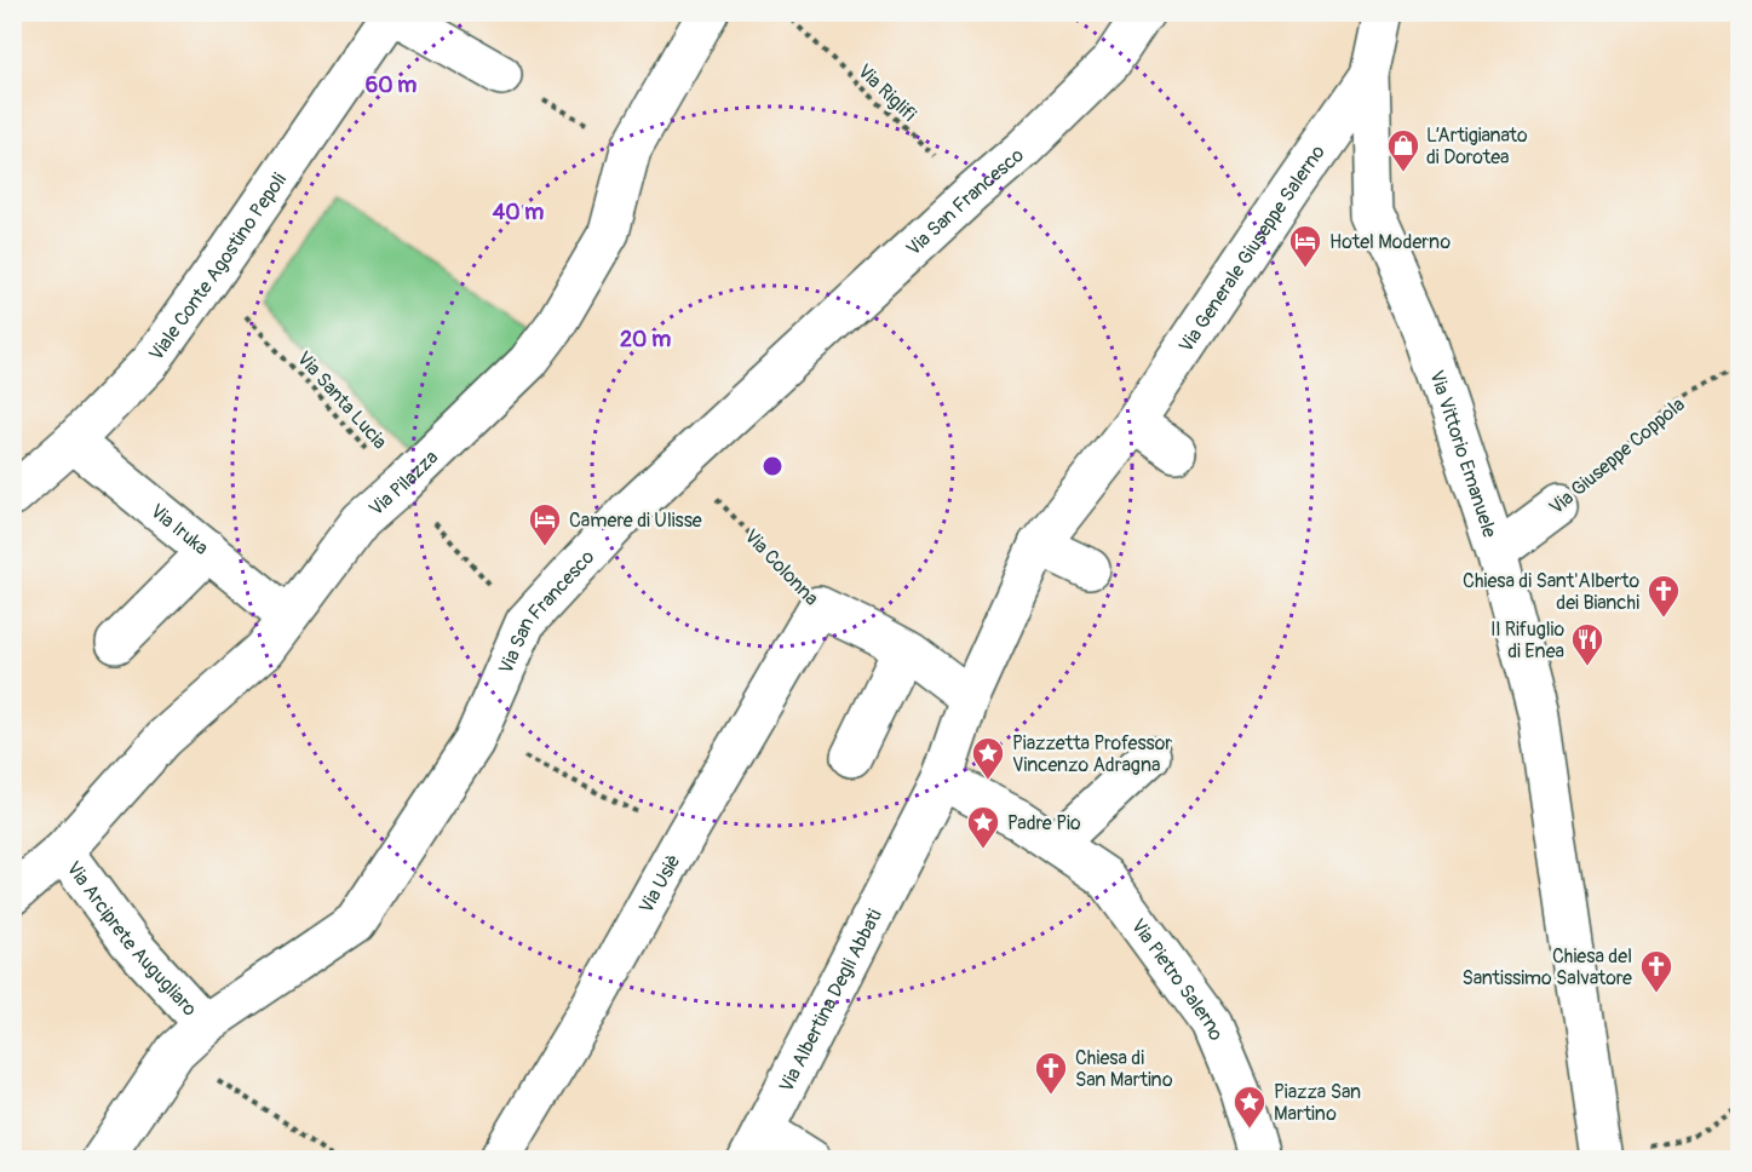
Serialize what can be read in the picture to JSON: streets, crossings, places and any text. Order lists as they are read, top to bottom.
{
  "streets": {
    "street": [
      "Via San Francesco",
      "Via Generale Giuseppe Salerno",
      "Viale Conte Agostino Pepoli",
      "Via Vittorio Emanuele",
      "Via Giuseppe Coppola",
      "Via Pilazza",
      "Via Iruka",
      "Via Colonna",
      "Via Usiè",
      "Via Arciprete Augugliaro",
      "Via Pietro Salerno",
      "Via Albertina Degli Abbati"
    ],
    "path": ["Via Riglifi", "Via Santa Lucia"]
  },
  "crossings": [
    ["Via Riglifi", "Via San Francesco"],
    ["Via San Francesco", "Via Colonna"],
    ["Via San Francesco", "Via Arciprete Augugliaro"],
    ["Via Generale Giuseppe Salerno", "Via Vittorio Emanuele"],
    ["Via Generale Giuseppe Salerno", "Via Colonna"],
    ["Via Generale Giuseppe Salerno", "Via Pietro Salerno"],
    ["Via Generale Giuseppe Salerno", "Via Albertina Degli Abbati"],
    ["Viale Conte Agostino Pepoli", "Via Santa Lucia"],
    ["Viale Conte Agostino Pepoli", "Via Iruka"],
    ["Via Santa Lucia", "Via Pilazza"],
    ["Via Vittorio Emanuele", "Via Giuseppe Coppola"],
    ["Via Pilazza", "Via Iruka"],
    ["Via Pilazza", "Via Arciprete Augugliaro"],
    ["Via Colonna", "Via Usiè"],
    ["Via Pietro Salerno", "Via Albertina Degli Abbati"]
  ],
  "places": {
    "shop": ["L’Artigianato di Dorotea"],
    "hotel": ["Hotel Moderno", "Camere di Ulisse"],
    "church": ["Chiesa di Sant'Alberto dei Bianchi", "Chiesa del Santissimo Salvatore", "Chiesa di San Martino"],
    "restaurant": ["Il Rifuglio di Enea"],
    "place": ["Piazzetta Professor Vincenzo Adragna", "Padre Pio", "Piazza San Martino"]
  },
  "rings": ["60 m", "40 m", "20 m"]
}
